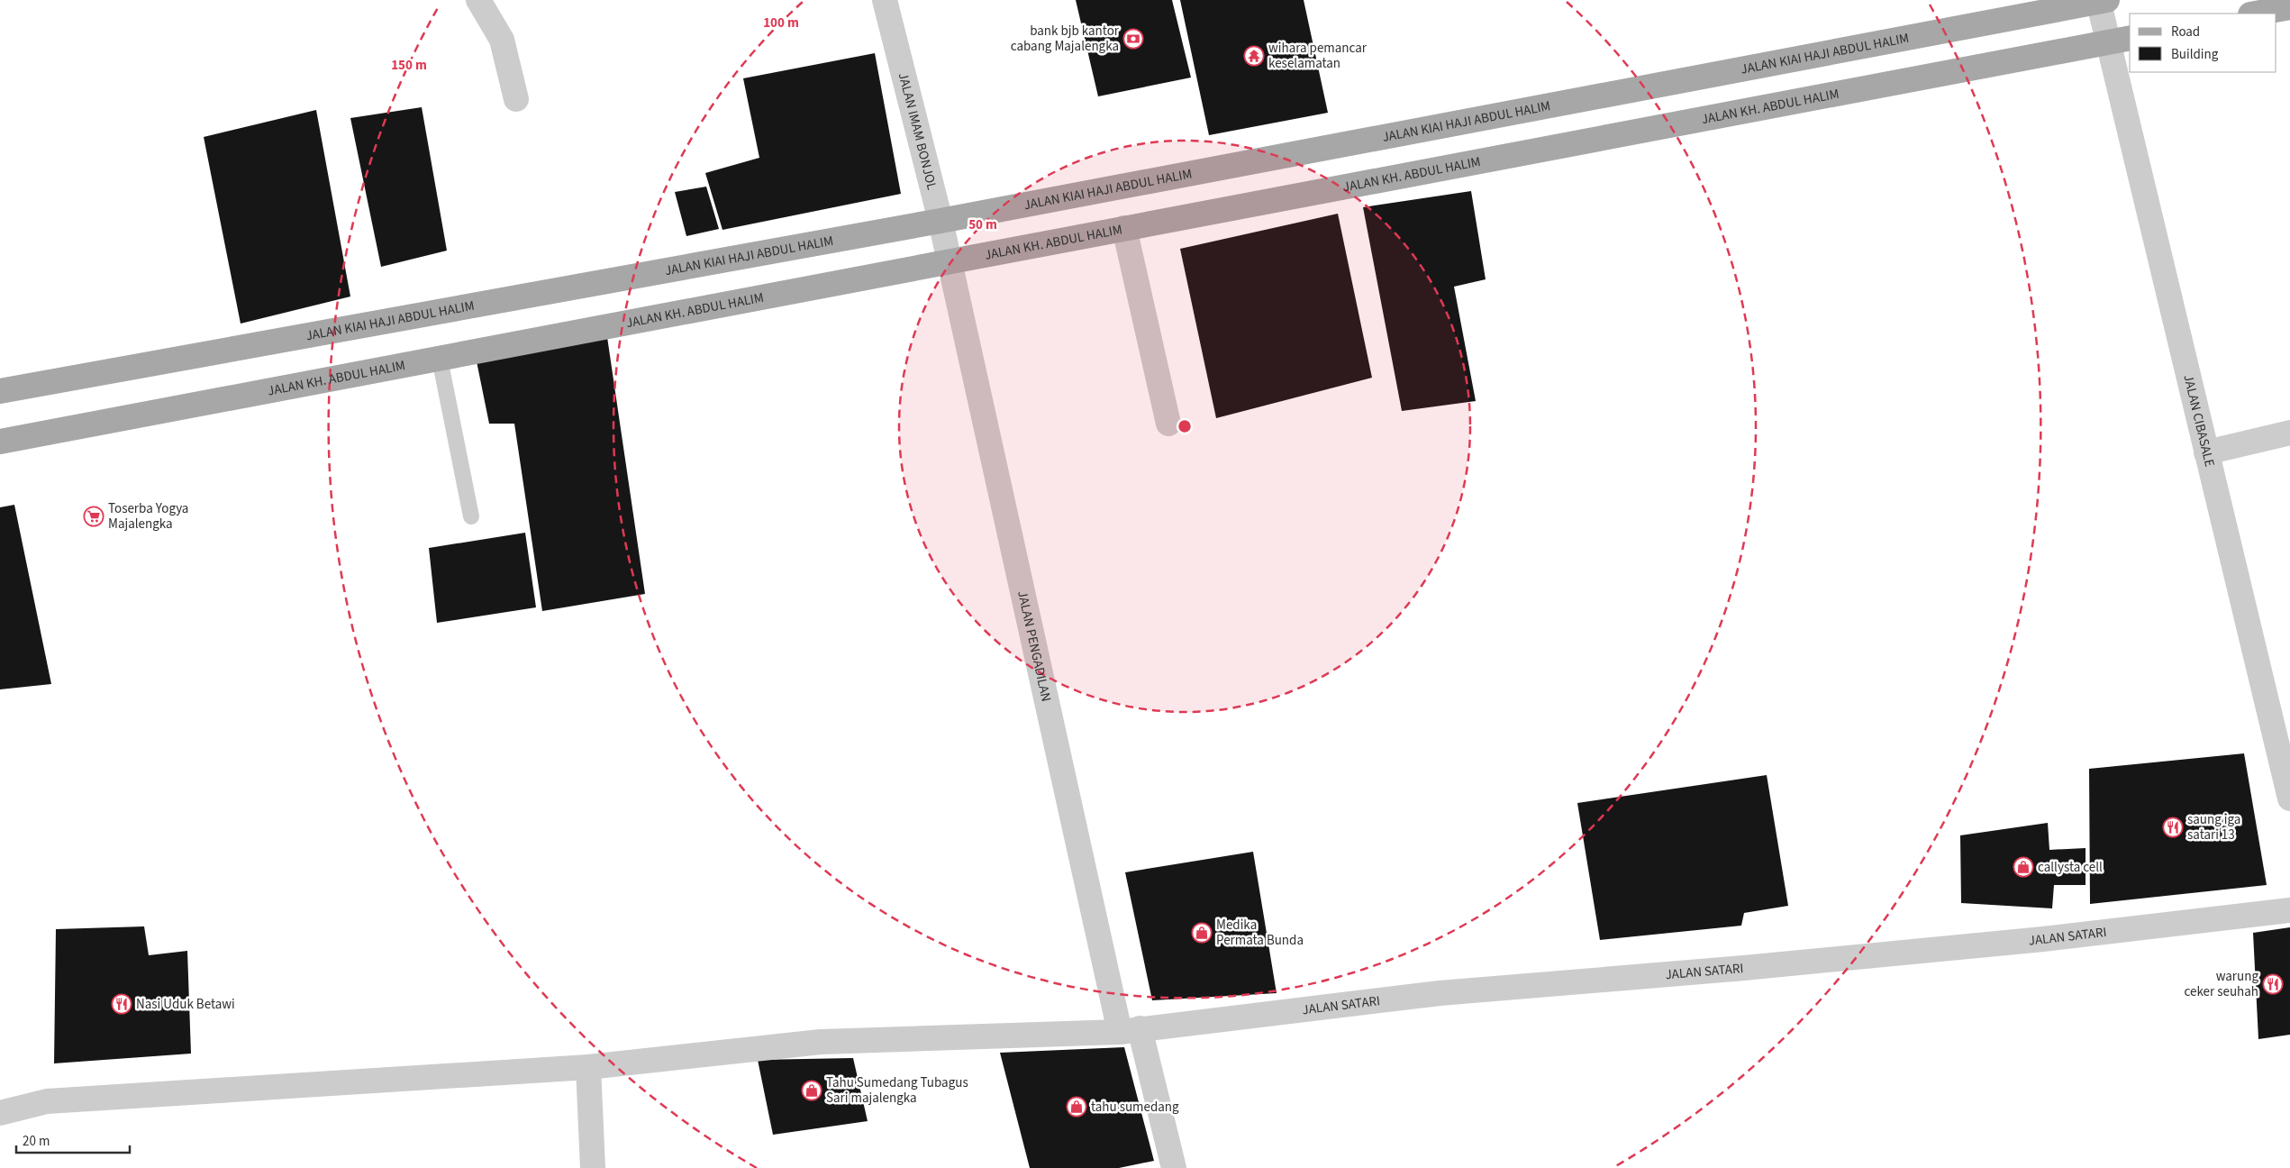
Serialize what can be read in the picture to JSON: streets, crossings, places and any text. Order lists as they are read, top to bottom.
{
  "streets": {
    "main road": ["JALAN KIAI HAJI ABDUL HALIM", "JALAN KH. ABDUL HALIM"],
    "street": [
      "JALAN IMAM BONJOL",
      "JALAN CIBASALE",
      "JALAN PENGADILAN",
      "JALAN SATARI"
    ]
  },
  "crossings": [
    ["JALAN KIAI HAJI ABDUL HALIM", "JALAN IMAM BONJOL"],
    ["JALAN KIAI HAJI ABDUL HALIM", "JALAN CIBASALE"],
    ["JALAN KH. ABDUL HALIM", "JALAN IMAM BONJOL"],
    ["JALAN KH. ABDUL HALIM", "JALAN CIBASALE"],
    ["JALAN KH. ABDUL HALIM", "JALAN PENGADILAN"],
    ["JALAN IMAM BONJOL", "JALAN PENGADILAN"],
    ["JALAN PENGADILAN", "JALAN SATARI"]
  ],
  "places": {
    "bank": ["bank bjb kantor cabang Majalengka"],
    "temple": ["wihara pemancar keselamatan"],
    "supermarket": ["Toserba Yogya Majalengka"],
    "restaurant": ["saung iga satari 13", "warung ceker seuhah", "Nasi Uduk Betawi"],
    "shop": [
      "callysta cell",
      "Medika Permata Bunda",
      "Tahu Sumedang Tubagus Sari majalengka",
      "tahu sumedang"
    ]
  },
  "legend": ["Road", "Building"],
  "scale_bar": "20 m",
  "rings": ["100 m", "150 m", "50 m"]
}
